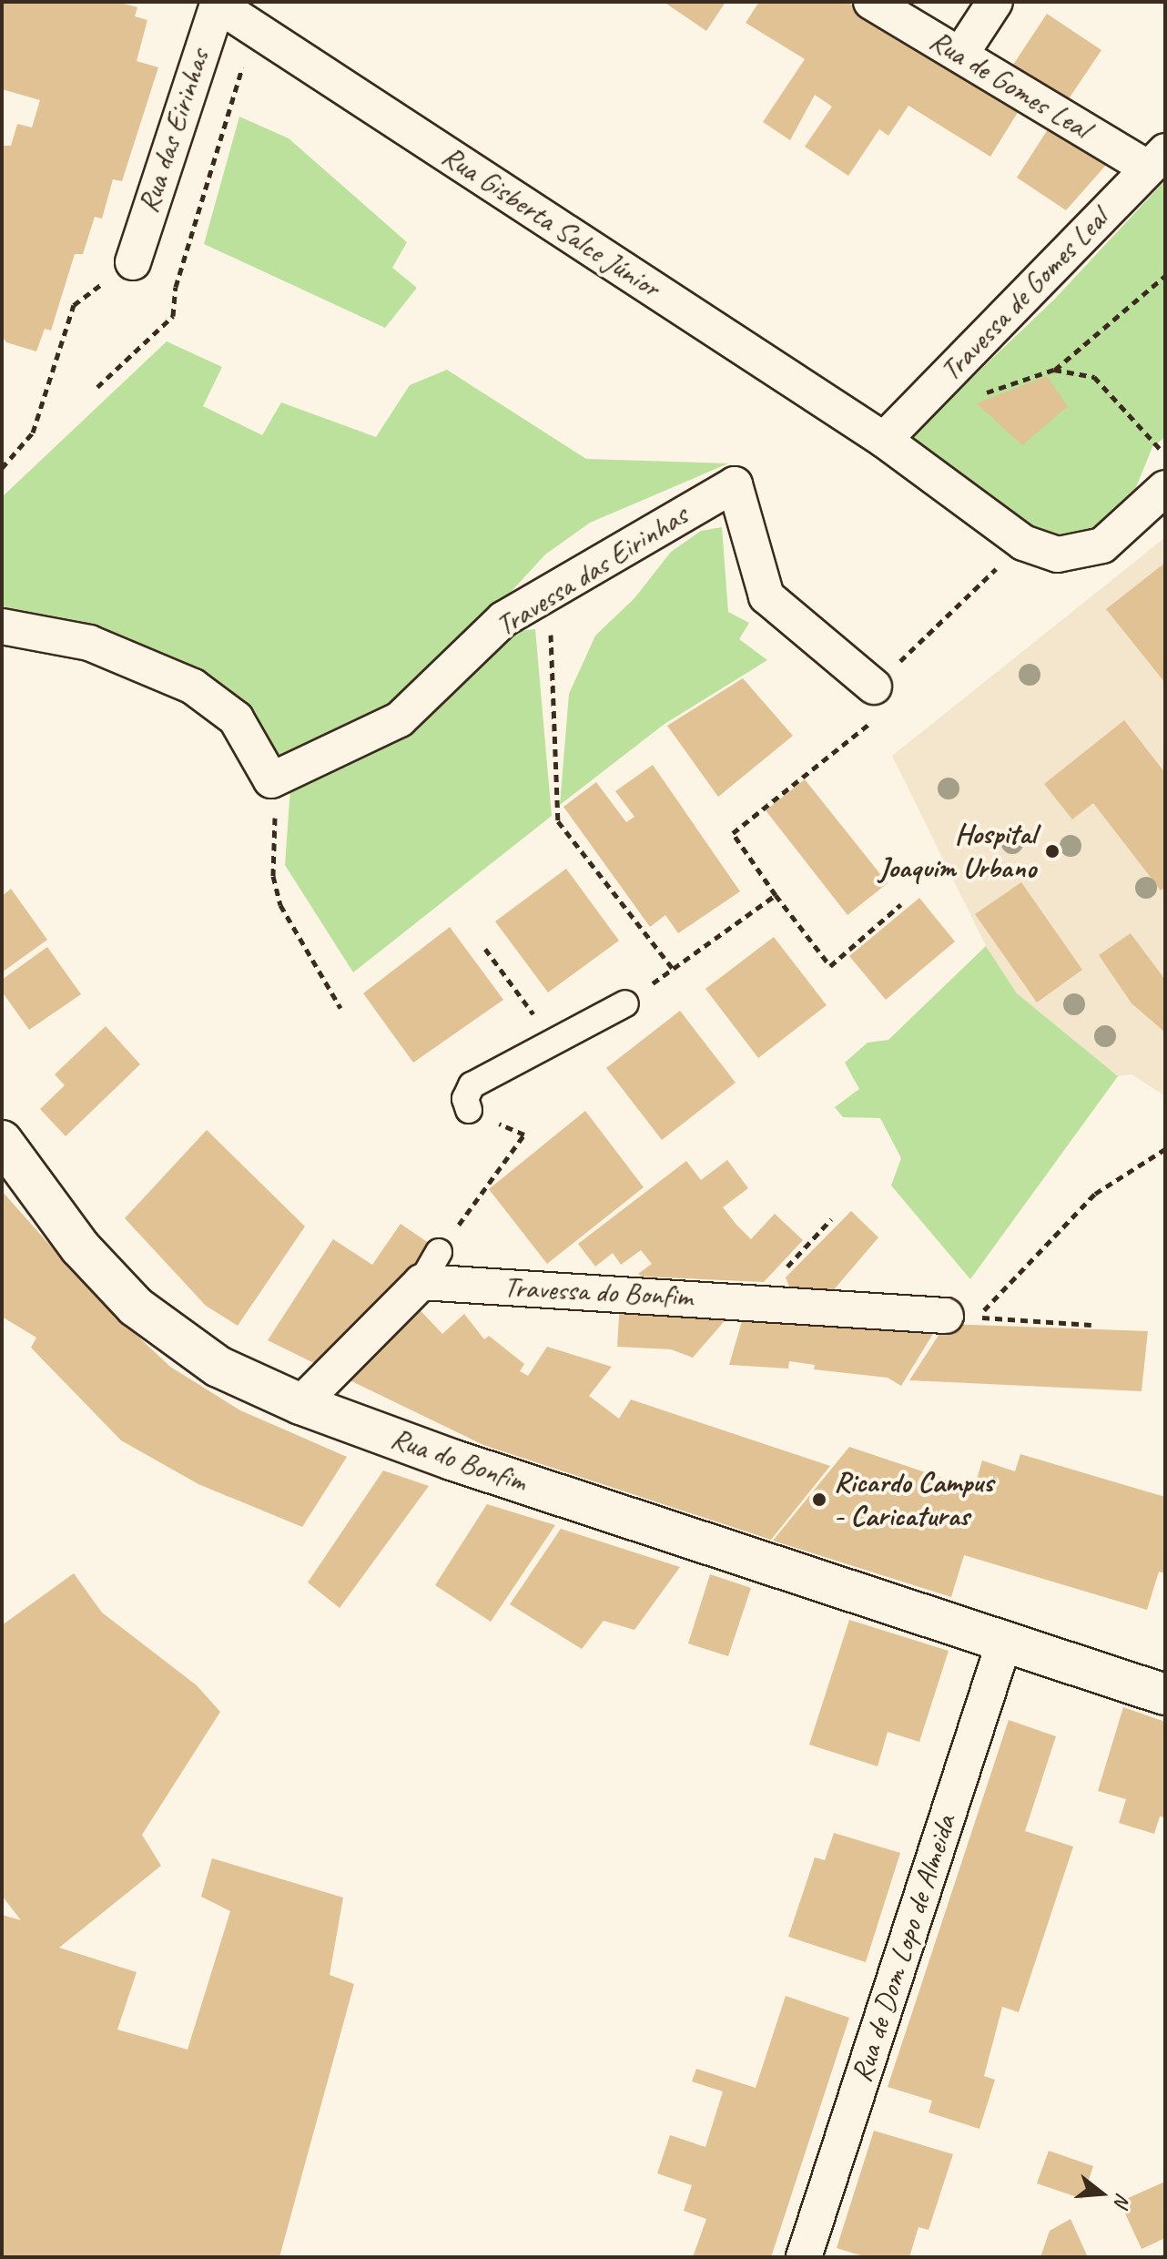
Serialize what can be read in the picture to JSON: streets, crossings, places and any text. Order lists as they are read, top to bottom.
{
  "streets": {
    "main road": ["Rua do Bonfim"],
    "street": [
      "Rua de Gomes Leal",
      "Rua das Eirinhas",
      "Rua Gisberta Salce Júnior",
      "Travessa de Gomes Leal",
      "Travessa das Eirinhas",
      "Travessa do Bonfim",
      "Rua de Dom Lopo de Almeida"
    ]
  },
  "crossings": [
    ["Rua de Gomes Leal", "Travessa de Gomes Leal"],
    ["Rua das Eirinhas", "Rua Gisberta Salce Júnior"],
    ["Rua Gisberta Salce Júnior", "Travessa de Gomes Leal"],
    ["Rua do Bonfim", "Rua de Dom Lopo de Almeida"]
  ],
  "places": ["Hospital Joaquim Urbano", "Ricardo Campus - Caricaturas"],
  "north": "right"
}
